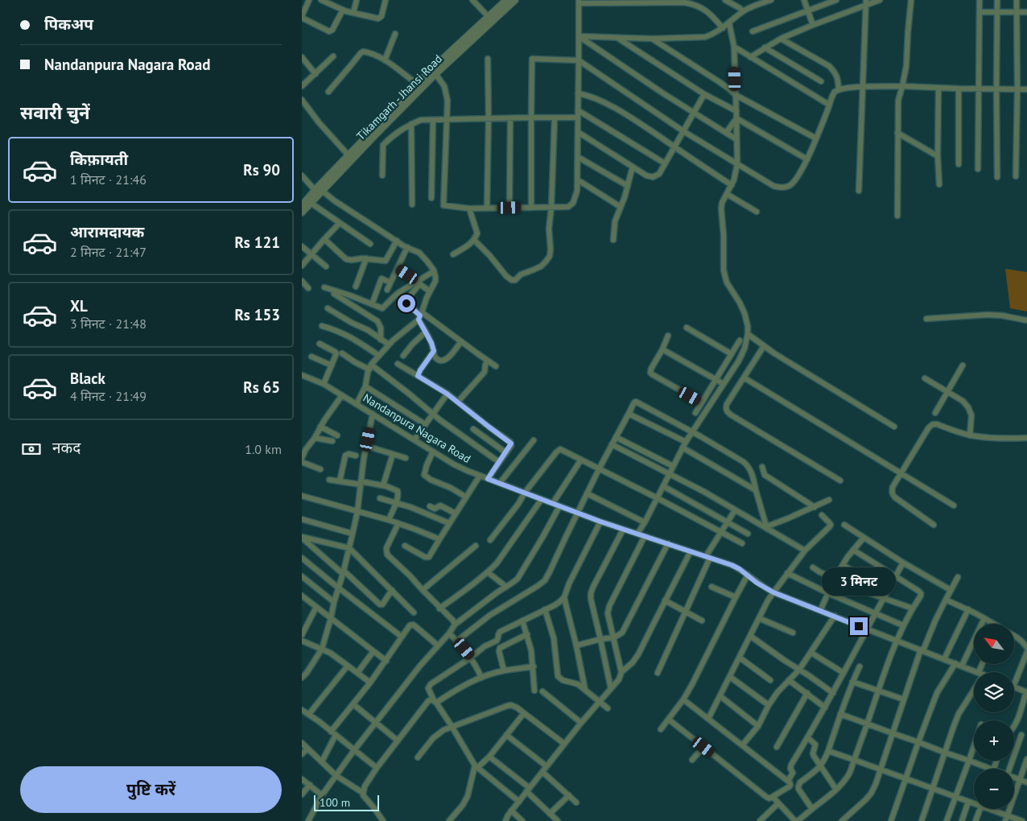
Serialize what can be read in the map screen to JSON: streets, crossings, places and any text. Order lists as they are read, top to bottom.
{
  "streets": {
    "street": ["Tikamgarh - Jhansi Road", "Nandanpura Nagara Road"]
  },
  "scale_bar": "100 m",
  "north": "top left",
  "page": {
    "banner": ["पिकअप", "Nandanpura Nagara Road"],
    "heading": "सवारी चुनें",
    "list": [
      {
        "name": "किफ़ायती",
        "note": "1 मिनट · 21:46",
        "value": "Rs 90"
      },
      {
        "name": "आरामदायक",
        "note": "2 मिनट · 21:47",
        "value": "Rs 121"
      },
      {
        "name": "XL",
        "note": "3 मिनट · 21:48",
        "value": "Rs 153"
      },
      {
        "name": "Black",
        "note": "4 मिनट · 21:49",
        "value": "Rs 65"
      }
    ],
    "pay": ["नकद", "1.0 km"],
    "bubble": "3 मिनट",
    "map_buttons": ["+", "−"],
    "buttons": "पुष्टि करें",
    "scale": "100 m"
  }
}
